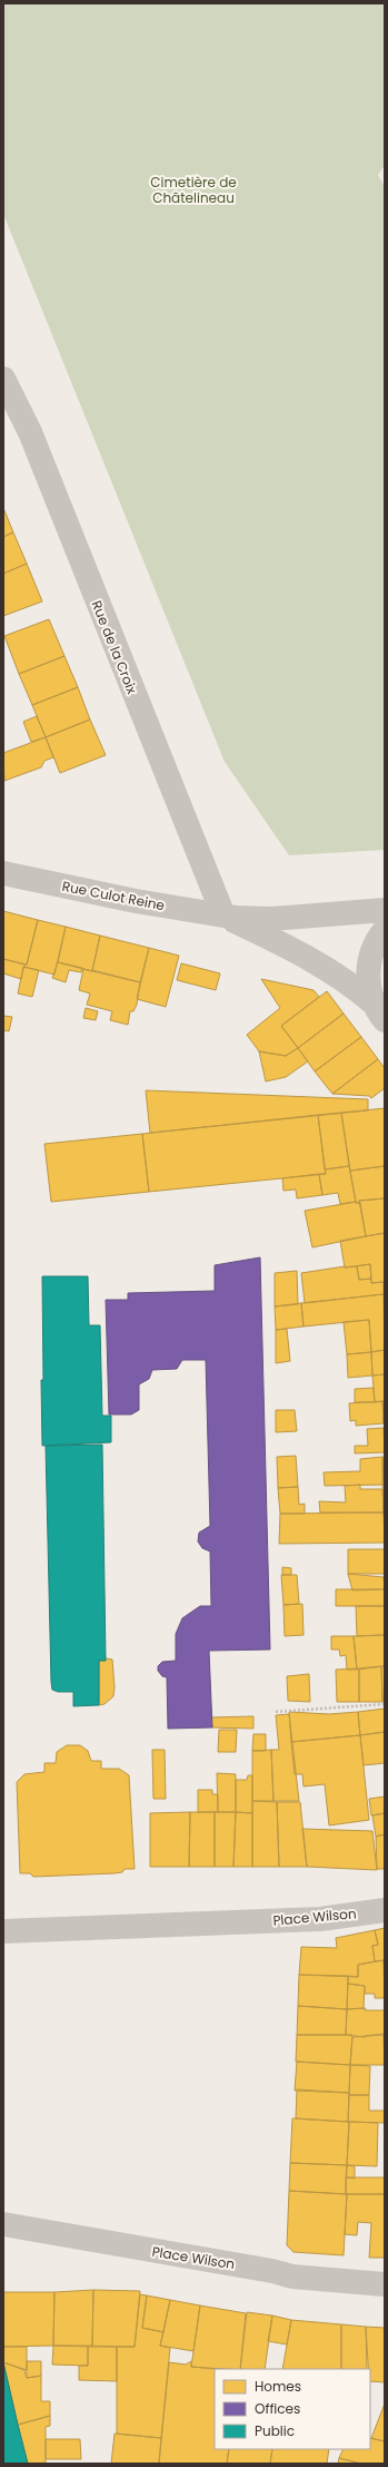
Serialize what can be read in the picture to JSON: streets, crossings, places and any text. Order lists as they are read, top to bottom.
{
  "streets": {
    "street": ["Rue de la Croix", "Rue Culot Reine", "Place Wilson"]
  },
  "crossings": [
    ["Rue de la Croix", "Rue Culot Reine"]
  ],
  "parks": ["Cimetière de Châtelineau"],
  "legend": ["Homes", "Offices", "Public"]
}
